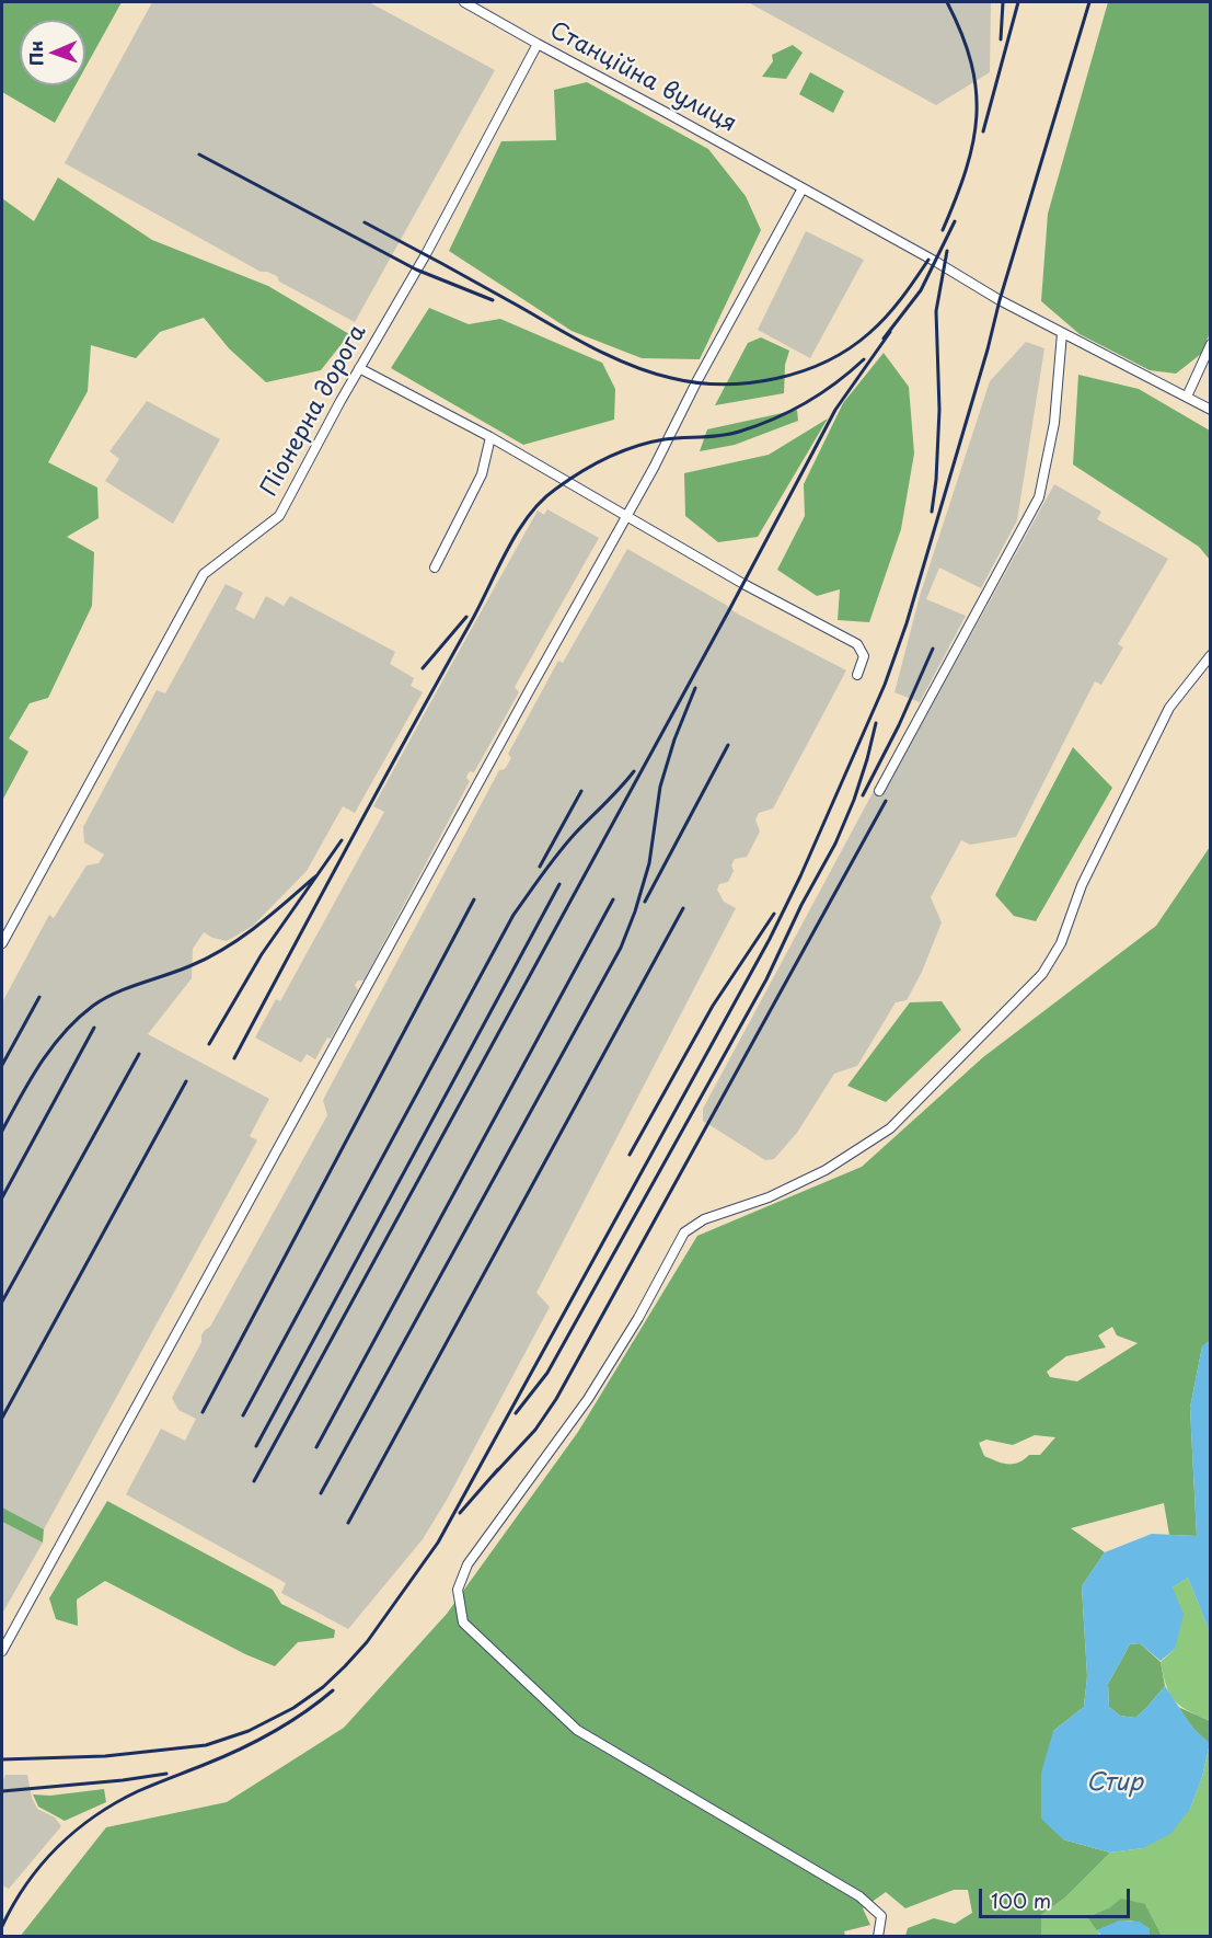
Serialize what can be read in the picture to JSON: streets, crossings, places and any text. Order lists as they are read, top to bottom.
{
  "streets": {
    "street": ["Станційна вулиця", "Піонерна дорога"]
  },
  "crossings": [
    ["Станційна вулиця", "Піонерна дорога"]
  ],
  "water": ["Стир"],
  "scale_bar": "100 m",
  "north": "left"
}
